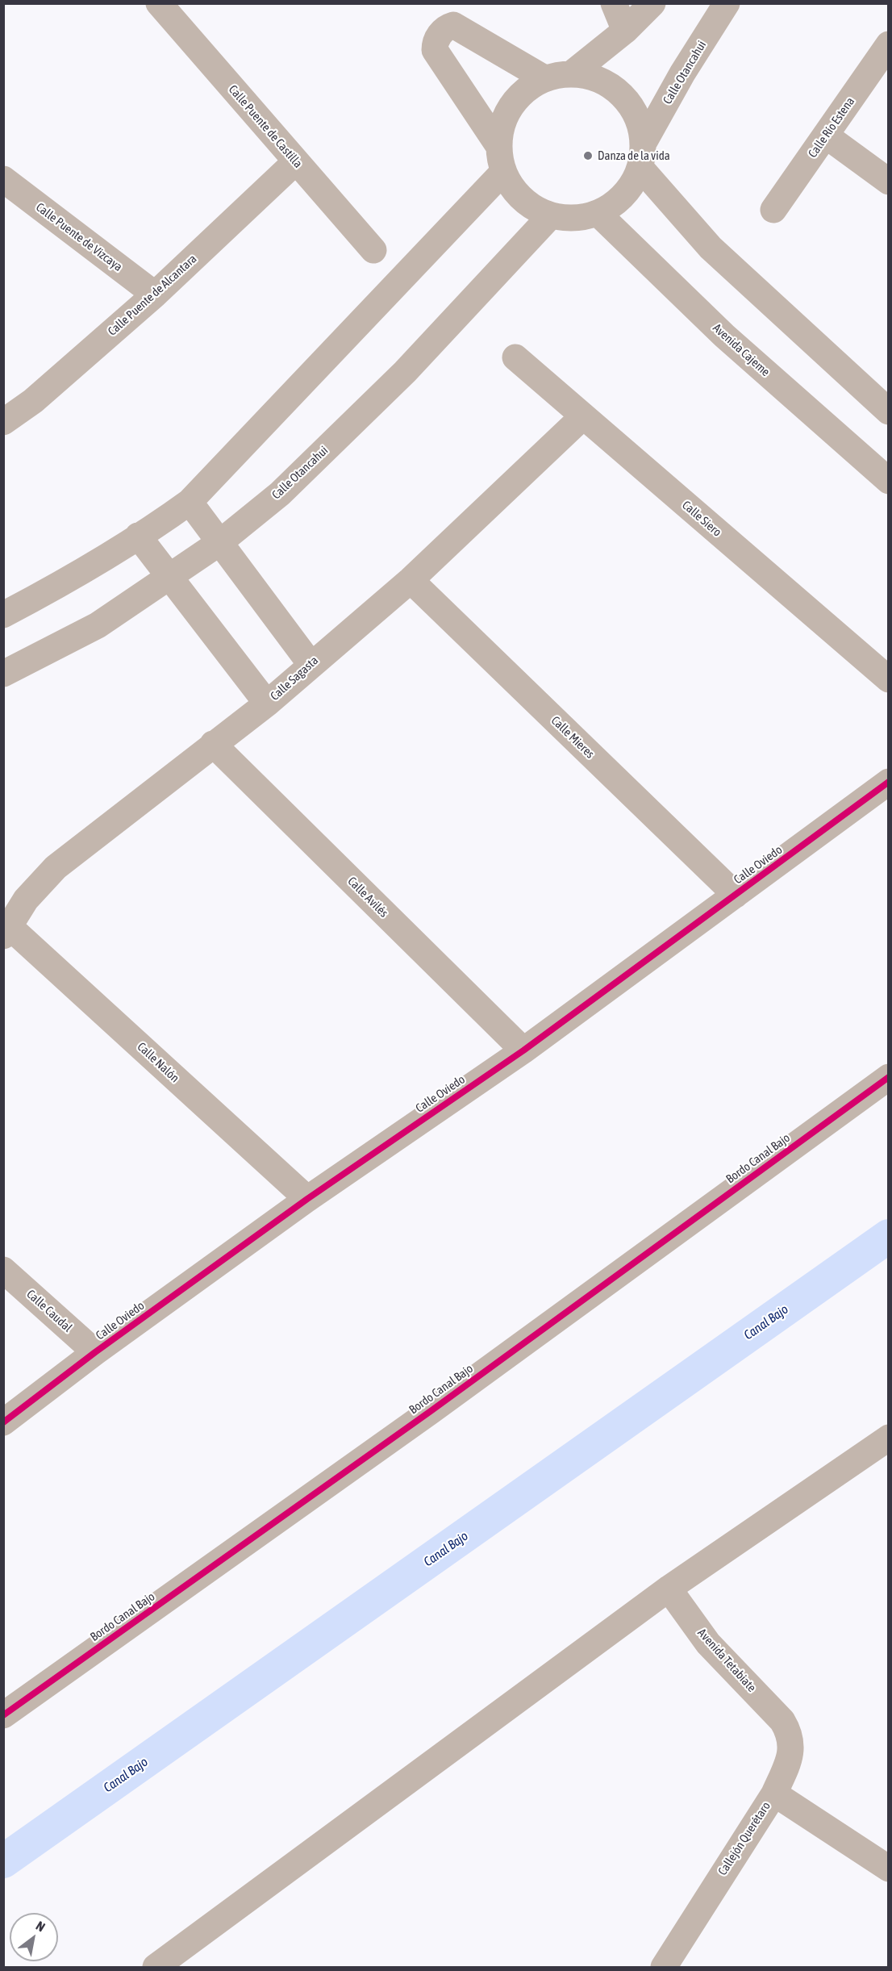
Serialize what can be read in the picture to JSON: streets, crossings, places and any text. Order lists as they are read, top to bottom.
{
  "streets": {
    "street": [
      "Calle Otancahui",
      "Calle Puente de Castilla",
      "Calle Río Estena",
      "Calle Puente de Vizcaya",
      "Calle Puente de Alcantara",
      "Avenida Cajeme",
      "Calle Siero",
      "Calle Sagasta",
      "Calle Mieres",
      "Calle Oviedo",
      "Calle Avilés",
      "Calle Nalón",
      "Bordo Canal Bajo",
      "Calle Caudal",
      "Avenida Tetabiate",
      "Callejón Querétaro"
    ]
  },
  "crossings": [
    ["Calle Otancahui", "Avenida Cajeme"],
    ["Calle Puente de Castilla", "Calle Puente de Alcantara"],
    ["Calle Puente de Vizcaya", "Calle Puente de Alcantara"],
    ["Calle Siero", "Calle Sagasta"],
    ["Calle Sagasta", "Calle Mieres"],
    ["Calle Sagasta", "Calle Avilés"],
    ["Calle Sagasta", "Calle Nalón"],
    ["Calle Mieres", "Calle Oviedo"],
    ["Calle Oviedo", "Calle Avilés"],
    ["Calle Oviedo", "Calle Nalón"],
    ["Calle Oviedo", "Calle Caudal"],
    ["Avenida Tetabiate", "Callejón Querétaro"]
  ],
  "water": ["Canal Bajo"],
  "places": ["Danza de la vida"],
  "north": "top right"
}
